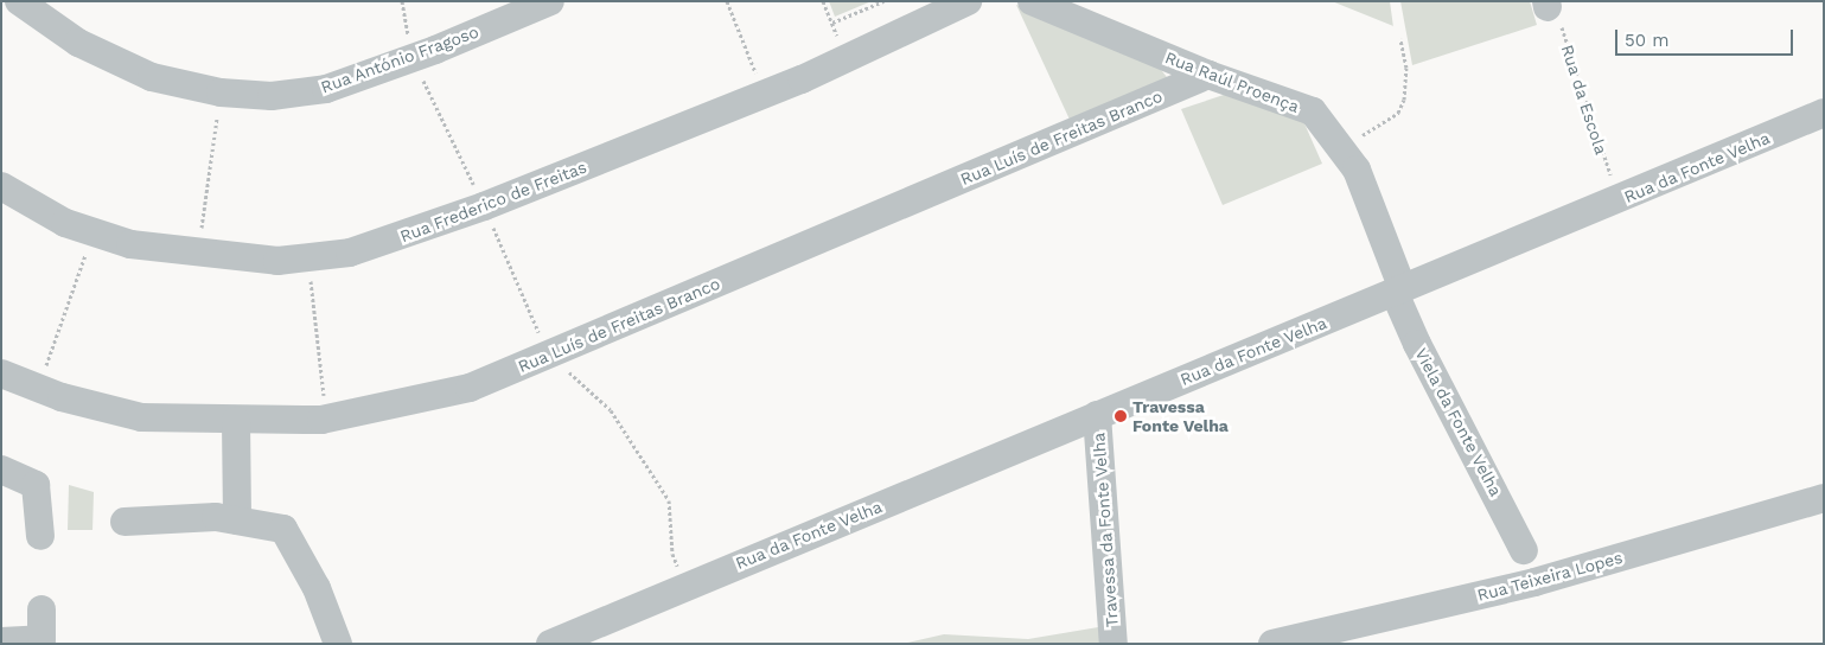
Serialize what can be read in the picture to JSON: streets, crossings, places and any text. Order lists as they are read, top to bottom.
{
  "streets": {
    "street": [
      "Rua António Fragoso",
      "Rua Raúl Proença",
      "Rua Luís de Freitas Branco",
      "Rua da Fonte Velha",
      "Rua Frederico de Freitas",
      "Viela da Fonte Velha",
      "Travessa da Fonte Velha",
      "Rua Teixeira Lopes"
    ],
    "path": ["Rua da Escola"]
  },
  "crossings": [
    ["Rua Raúl Proença", "Rua Luís de Freitas Branco"],
    ["Rua Raúl Proença", "Rua da Fonte Velha"],
    ["Rua Raúl Proença", "Viela da Fonte Velha"],
    ["Rua da Escola", "Rua da Fonte Velha"],
    ["Rua da Fonte Velha", "Viela da Fonte Velha"],
    ["Rua da Fonte Velha", "Travessa da Fonte Velha"]
  ],
  "places": ["Travessa Fonte Velha"],
  "scale_bar": "50 m"
}
